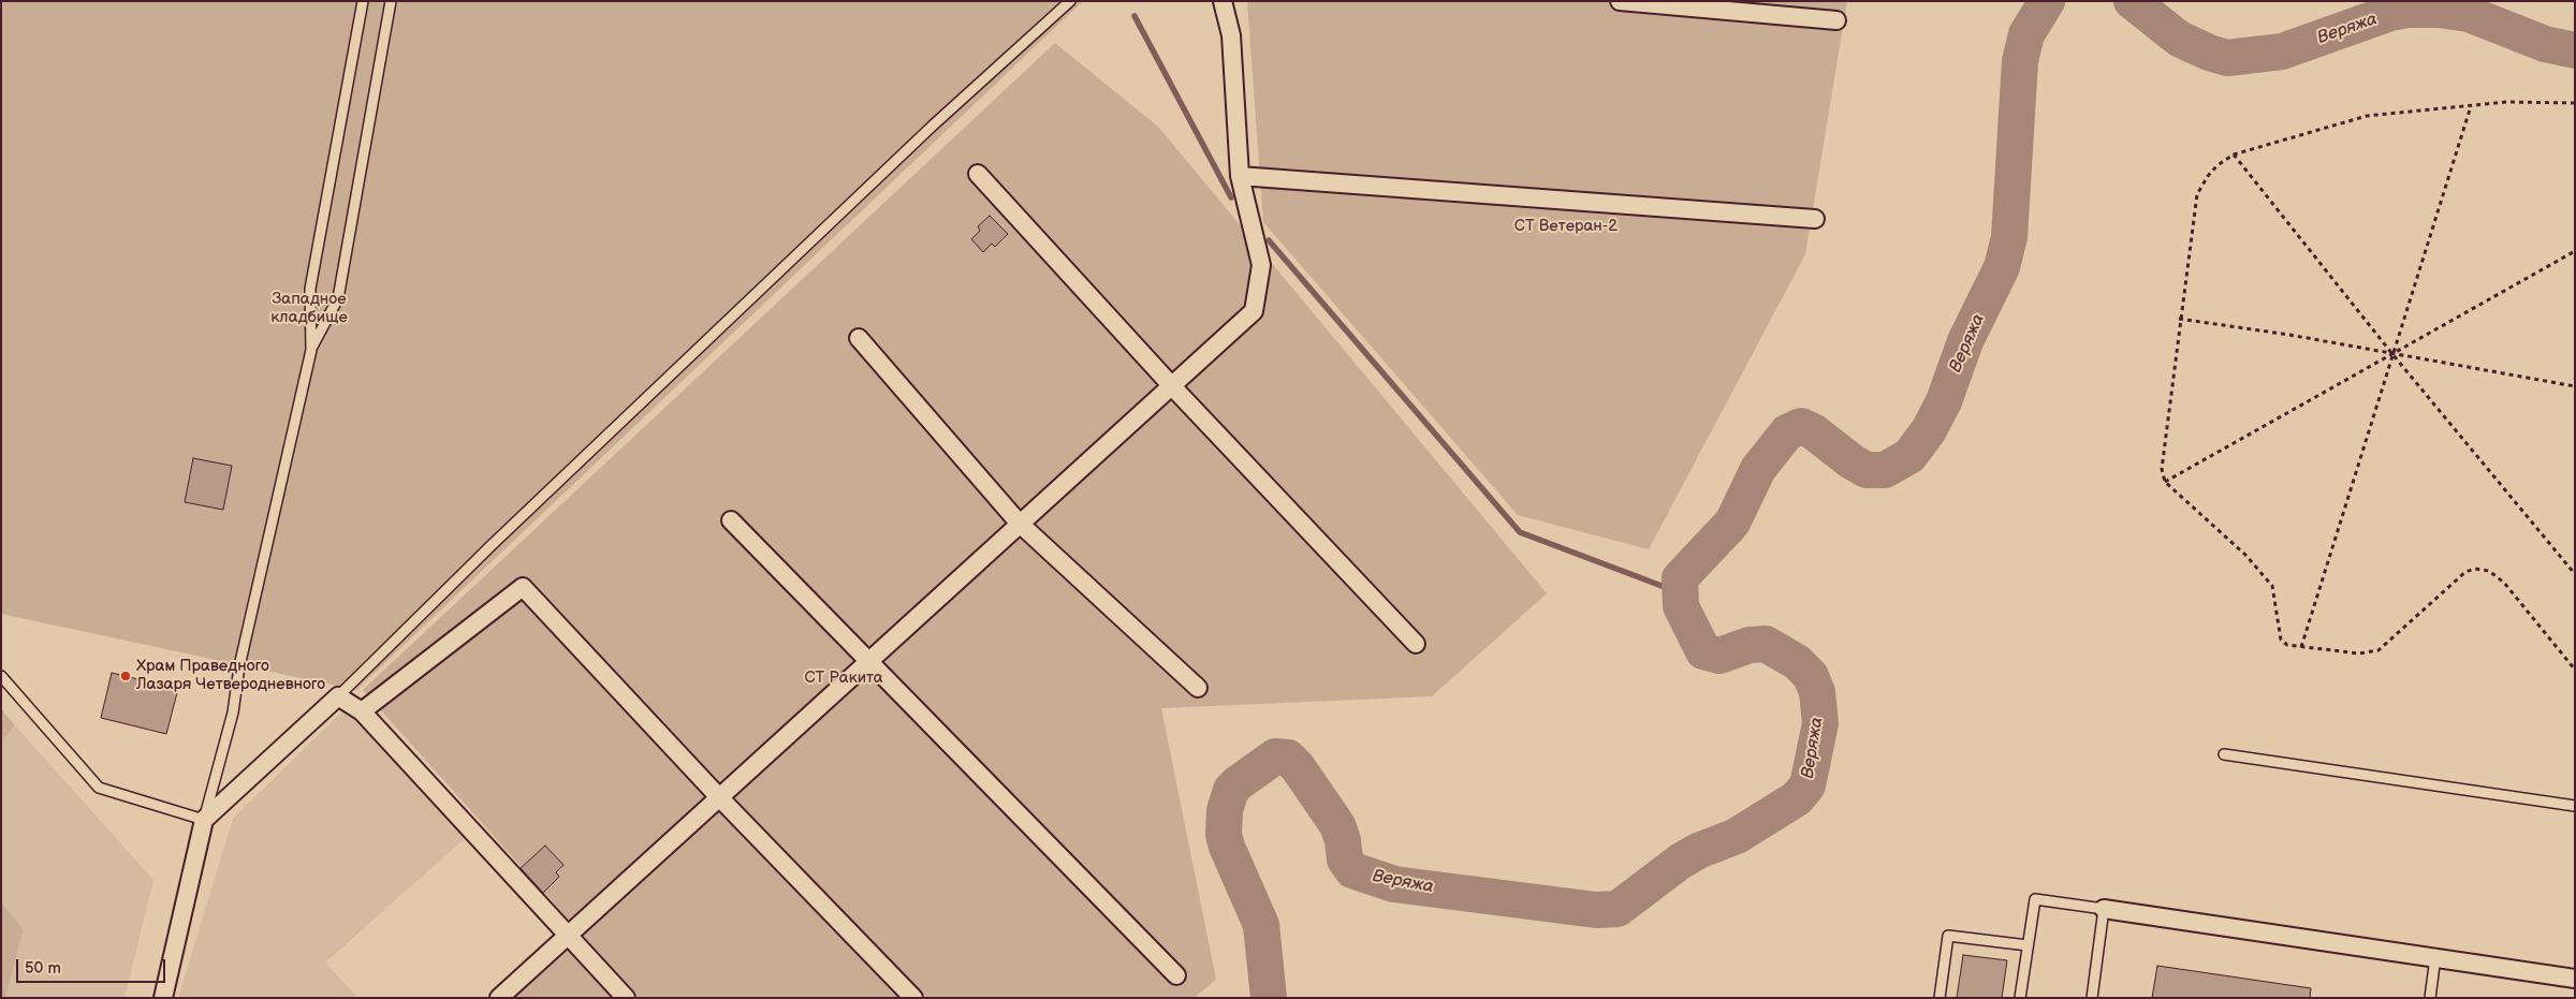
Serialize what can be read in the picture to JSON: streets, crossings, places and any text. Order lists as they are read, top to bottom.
{
  "water": ["Веряжа"],
  "parks": ["СТ Ветеран-2", "Западное кладбище", "СТ Ракита"],
  "places": ["Храм Праведного Лазаря Четверодневного"],
  "scale_bar": "50 m"
}
